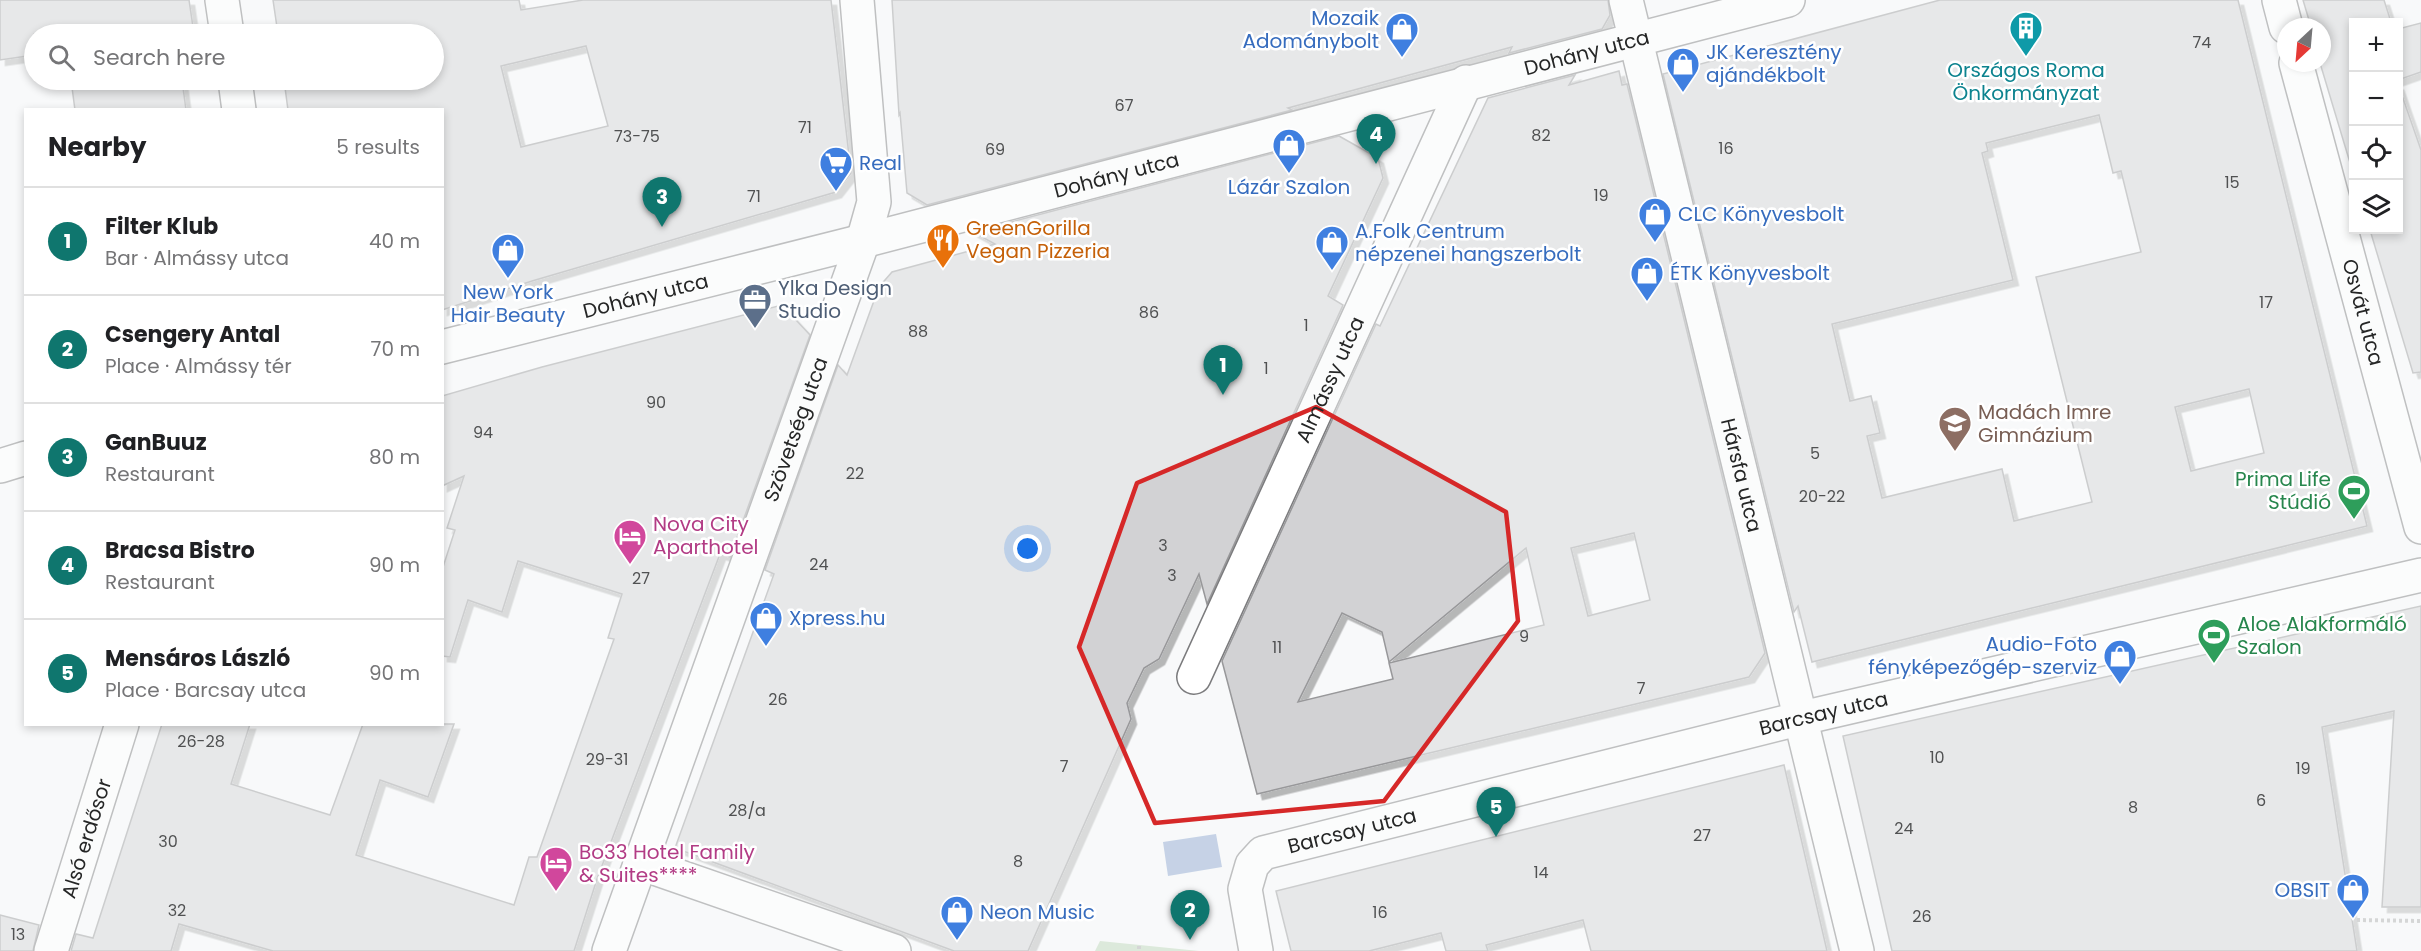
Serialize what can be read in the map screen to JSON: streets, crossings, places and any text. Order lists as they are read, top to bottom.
{
  "streets": {
    "street": [
      "Dohány utca",
      "Osvát utca",
      "Almássy utca",
      "Szövetség utca",
      "Hársfa utca",
      "Barcsay utca",
      "Alsó erdősor"
    ]
  },
  "crossings": [
    ["Dohány utca", "Almássy utca"],
    ["Dohány utca", "Szövetség utca"],
    ["Dohány utca", "Hársfa utca"],
    ["Hársfa utca", "Barcsay utca"]
  ],
  "places": {
    "building": ["Országos Roma Önkormányzat"],
    "shop": [
      "Mozaik Adománybolt",
      "JK Keresztény ajándékbolt",
      "Lázár Szalon",
      "CLC Könyvesbolt",
      "A.Folk Centrum népzenei hangszerbolt",
      "New York Hair Beauty",
      "ÉTK Könyvesbolt",
      "Xpress.hu",
      "Audio-Foto fényképezőgép-szerviz",
      "OBSIT",
      "Neon Music"
    ],
    "supermarket": ["Real"],
    "restaurant": ["GreenGorilla Vegan Pizzeria"],
    "office": ["Ylka Design Studio"],
    "school or university": ["Madách Imre Gimnázium"],
    "sports": ["Prima Life Stúdió", "Aloe Alakformáló Szalon"],
    "hotel": ["Nova City Aparthotel", "Bo33 Hotel Family & Suites****"]
  },
  "house_numbers": [
    "74",
    "67",
    "71",
    "82",
    "73-75",
    "16",
    "69",
    "15",
    "19",
    "71",
    "17",
    "86",
    "1",
    "88",
    "1",
    "90",
    "94",
    "5",
    "22",
    "20-22",
    "3",
    "24",
    "3",
    "27",
    "9",
    "11",
    "7",
    "26",
    "26-28",
    "10",
    "29-31",
    "7",
    "19",
    "6",
    "8",
    "28/a",
    "24",
    "27",
    "30",
    "8",
    "14",
    "32",
    "16",
    "26",
    "13"
  ],
  "north": "bottom left",
  "page": {
    "map_buttons": ["+", "−"],
    "search": "Search here",
    "heading": ["Nearby", "5 results"],
    "pins": [
      "4",
      "3",
      "1",
      "5",
      "2"
    ],
    "list": [
      {
        "mark": "1",
        "name": "Filter Klub",
        "note": "Bar · Almássy utca",
        "value": "40 m"
      },
      {
        "mark": "2",
        "name": "Csengery Antal",
        "note": "Place · Almássy tér",
        "value": "70 m"
      },
      {
        "mark": "3",
        "name": "GanBuuz",
        "note": "Restaurant",
        "value": "80 m"
      },
      {
        "mark": "4",
        "name": "Bracsa Bistro",
        "note": "Restaurant",
        "value": "90 m"
      },
      {
        "mark": "5",
        "name": "Mensáros László",
        "note": "Place · Barcsay utca",
        "value": "90 m"
      }
    ]
  }
}
